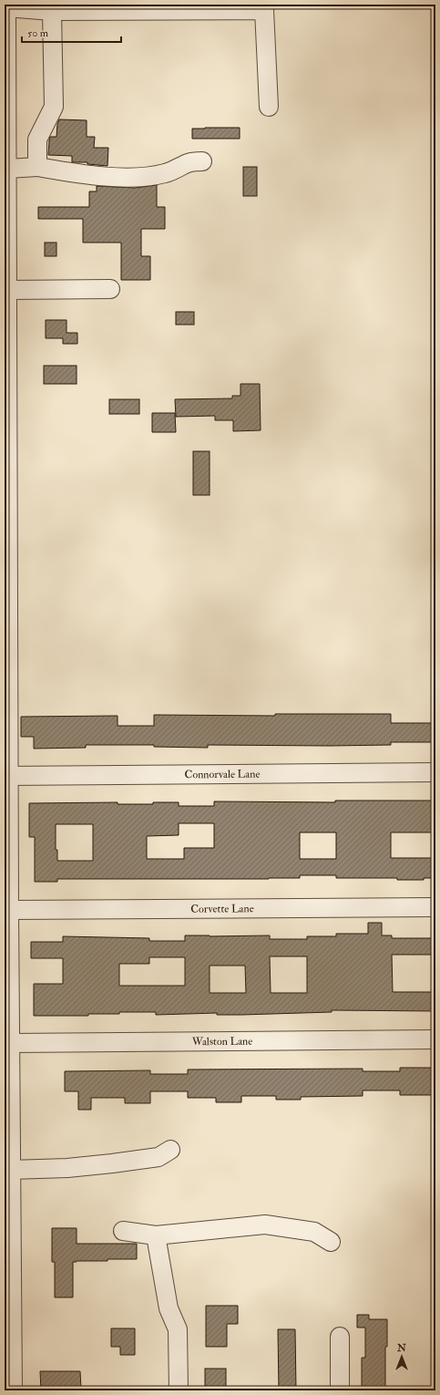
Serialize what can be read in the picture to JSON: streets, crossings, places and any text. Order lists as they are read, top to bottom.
{
  "streets": {
    "street": ["Connorvale Lane", "Corvette Lane", "Walston Lane"]
  },
  "scale_bar": "50 m",
  "north": "top"
}
